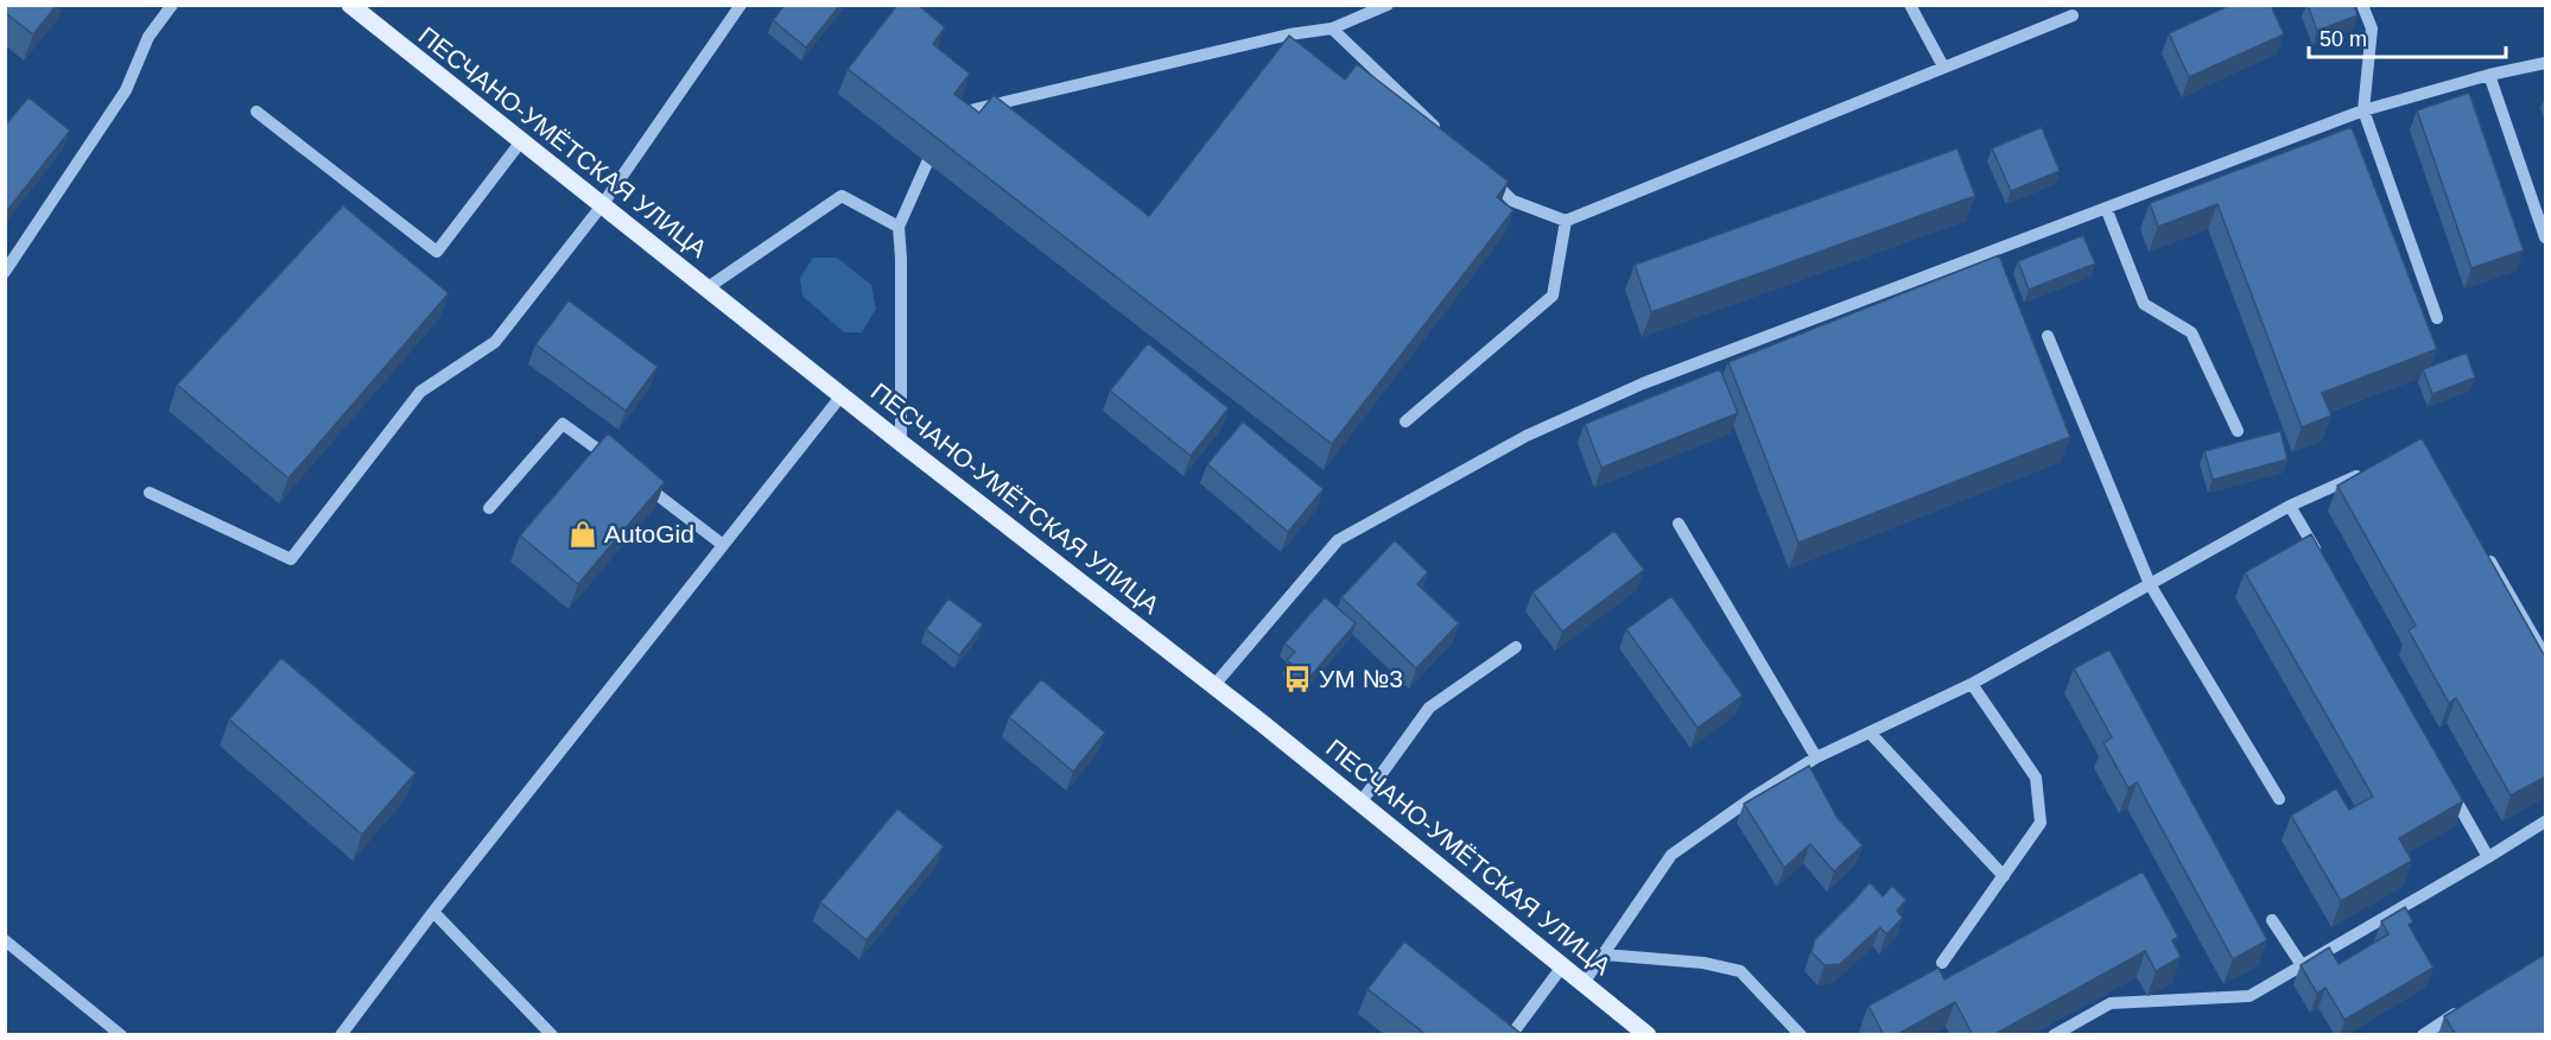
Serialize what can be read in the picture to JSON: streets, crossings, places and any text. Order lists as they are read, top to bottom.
{
  "streets": {
    "main road": ["ПЕСЧАНО-УМЁТСКАЯ УЛИЦА"]
  },
  "places": {
    "shop": ["AutoGid"],
    "bus stop": ["УМ №3"]
  },
  "scale_bar": "50 m"
}
